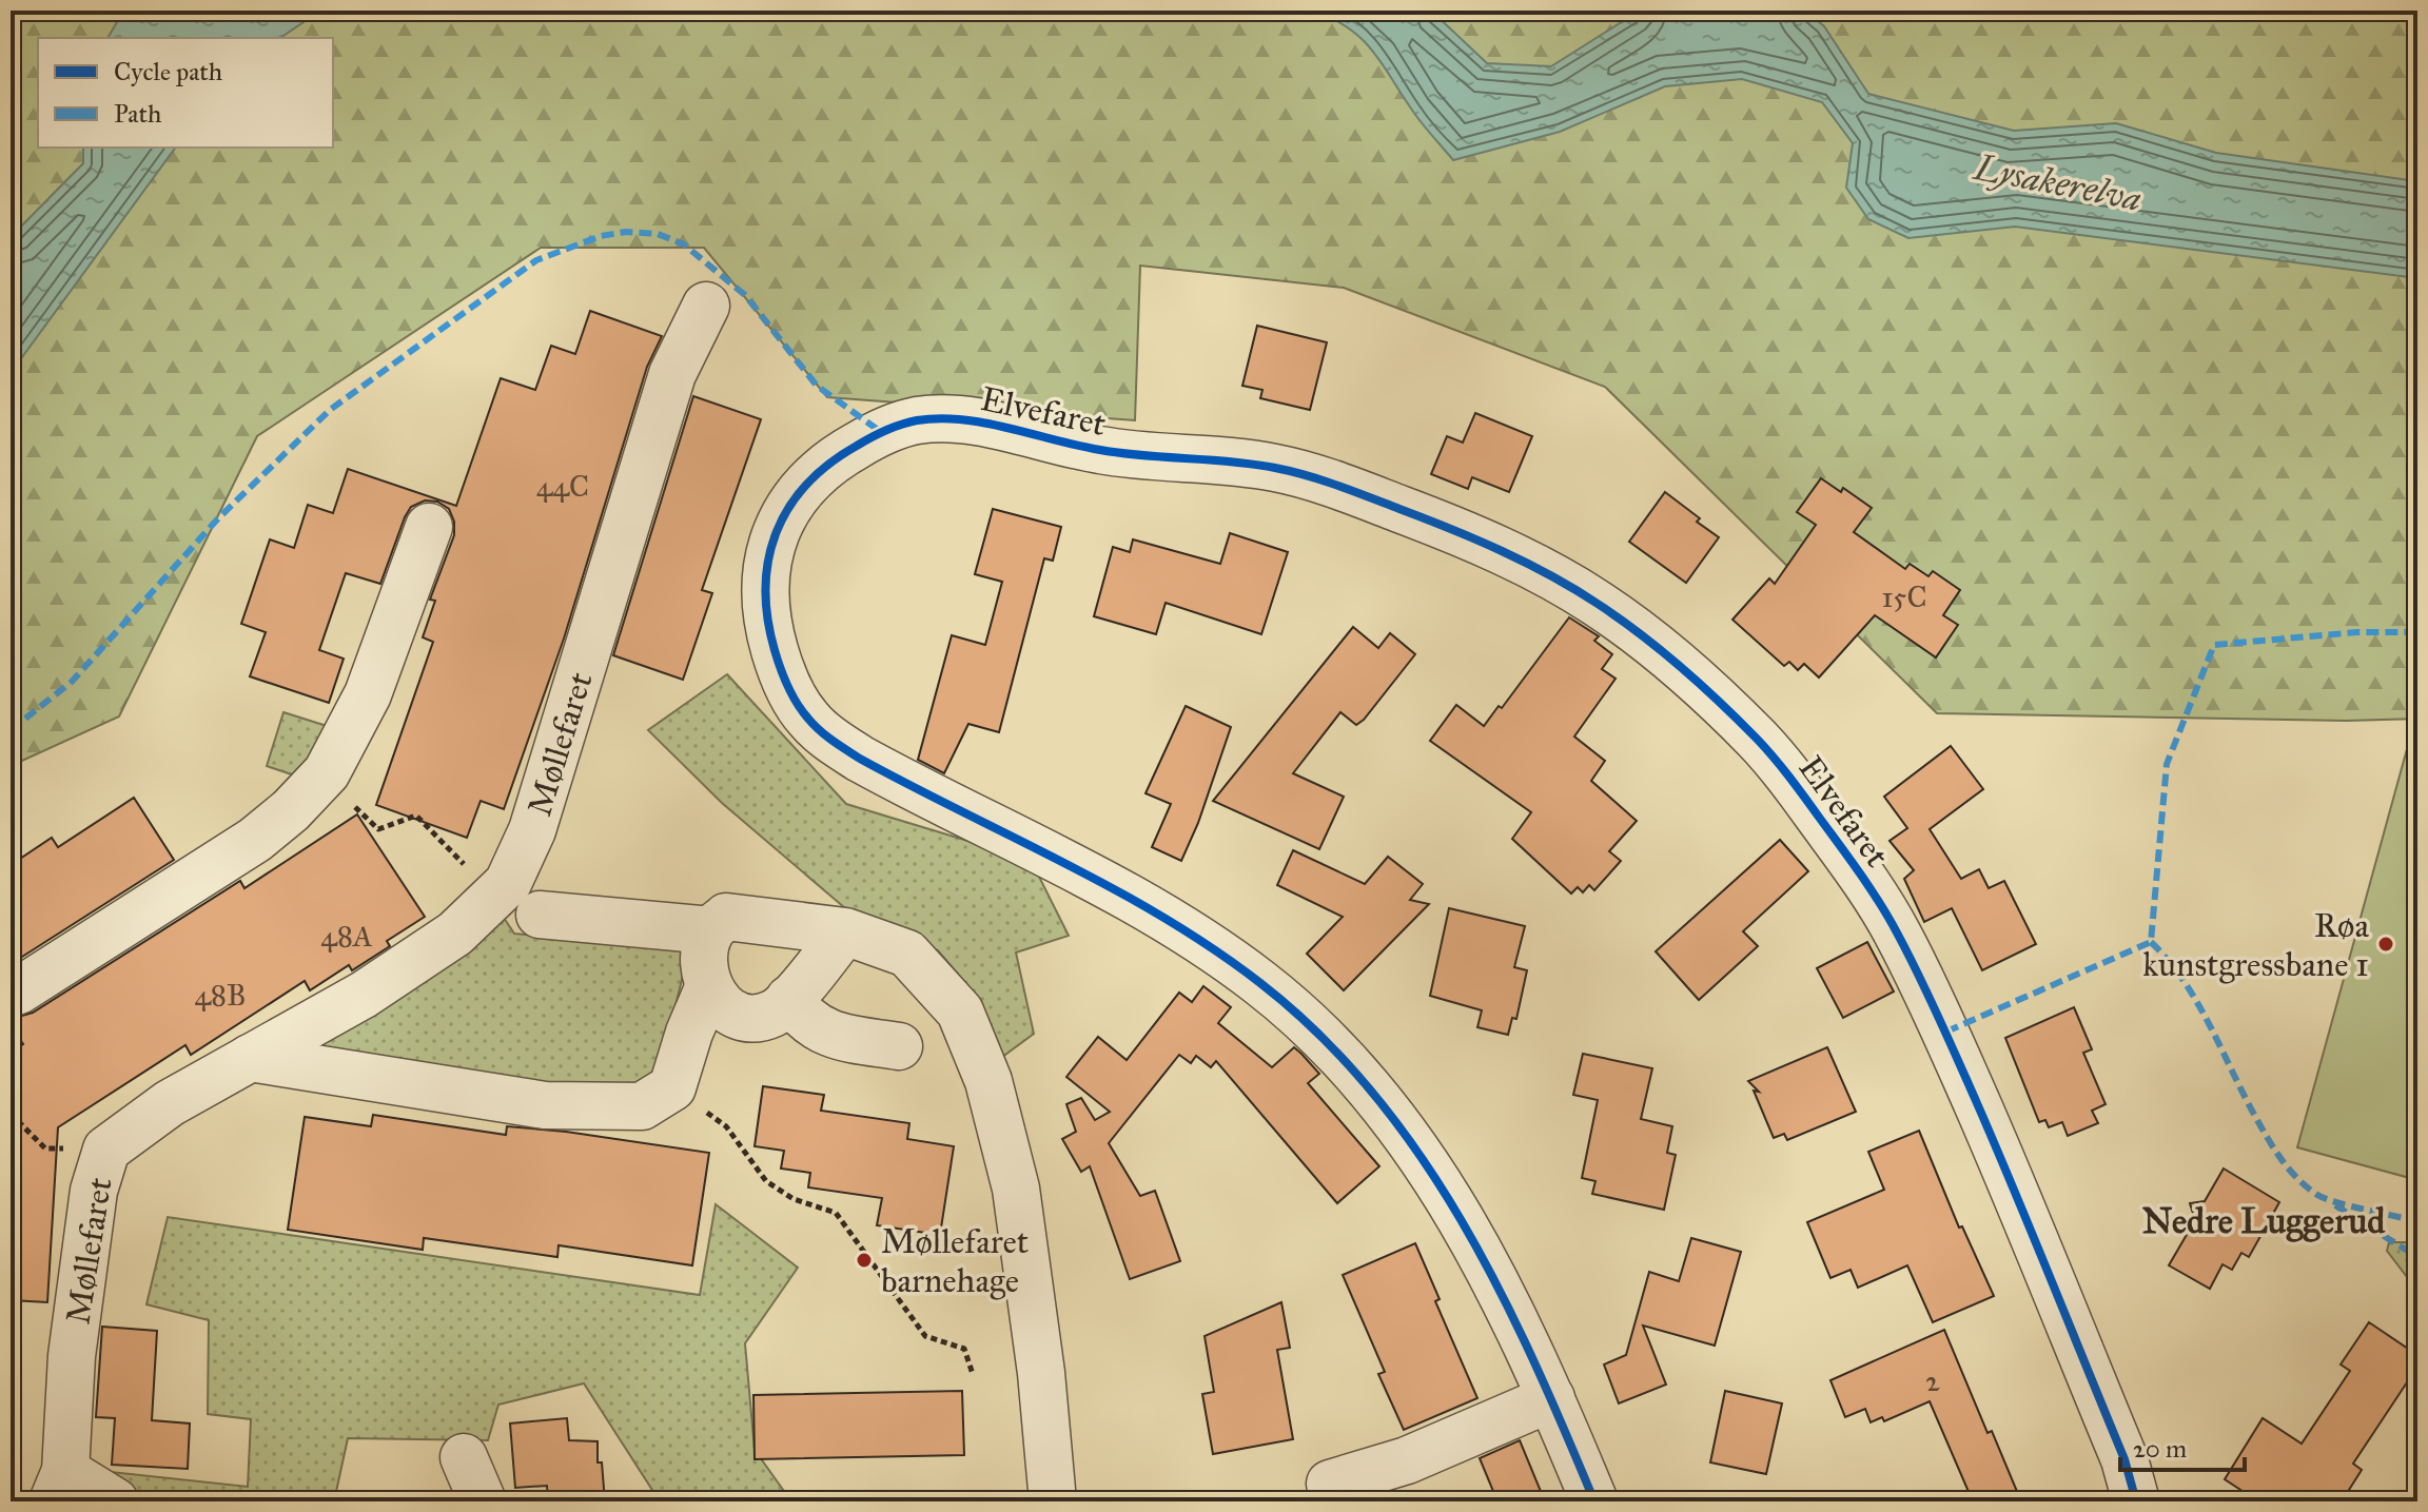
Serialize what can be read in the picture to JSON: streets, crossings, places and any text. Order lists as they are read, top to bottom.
{
  "streets": {
    "street": ["Elvefaret", "Møllefaret"]
  },
  "districts": ["Nedre Luggerud"],
  "water": ["Lysakerelva"],
  "places": ["Røa kunstgressbane 1", "Møllefaret barnehage"],
  "house_numbers": [
    "44C",
    "15C",
    "48A",
    "48B",
    "2"
  ],
  "legend": ["Cycle path", "Path"],
  "scale_bar": "20 m"
}
